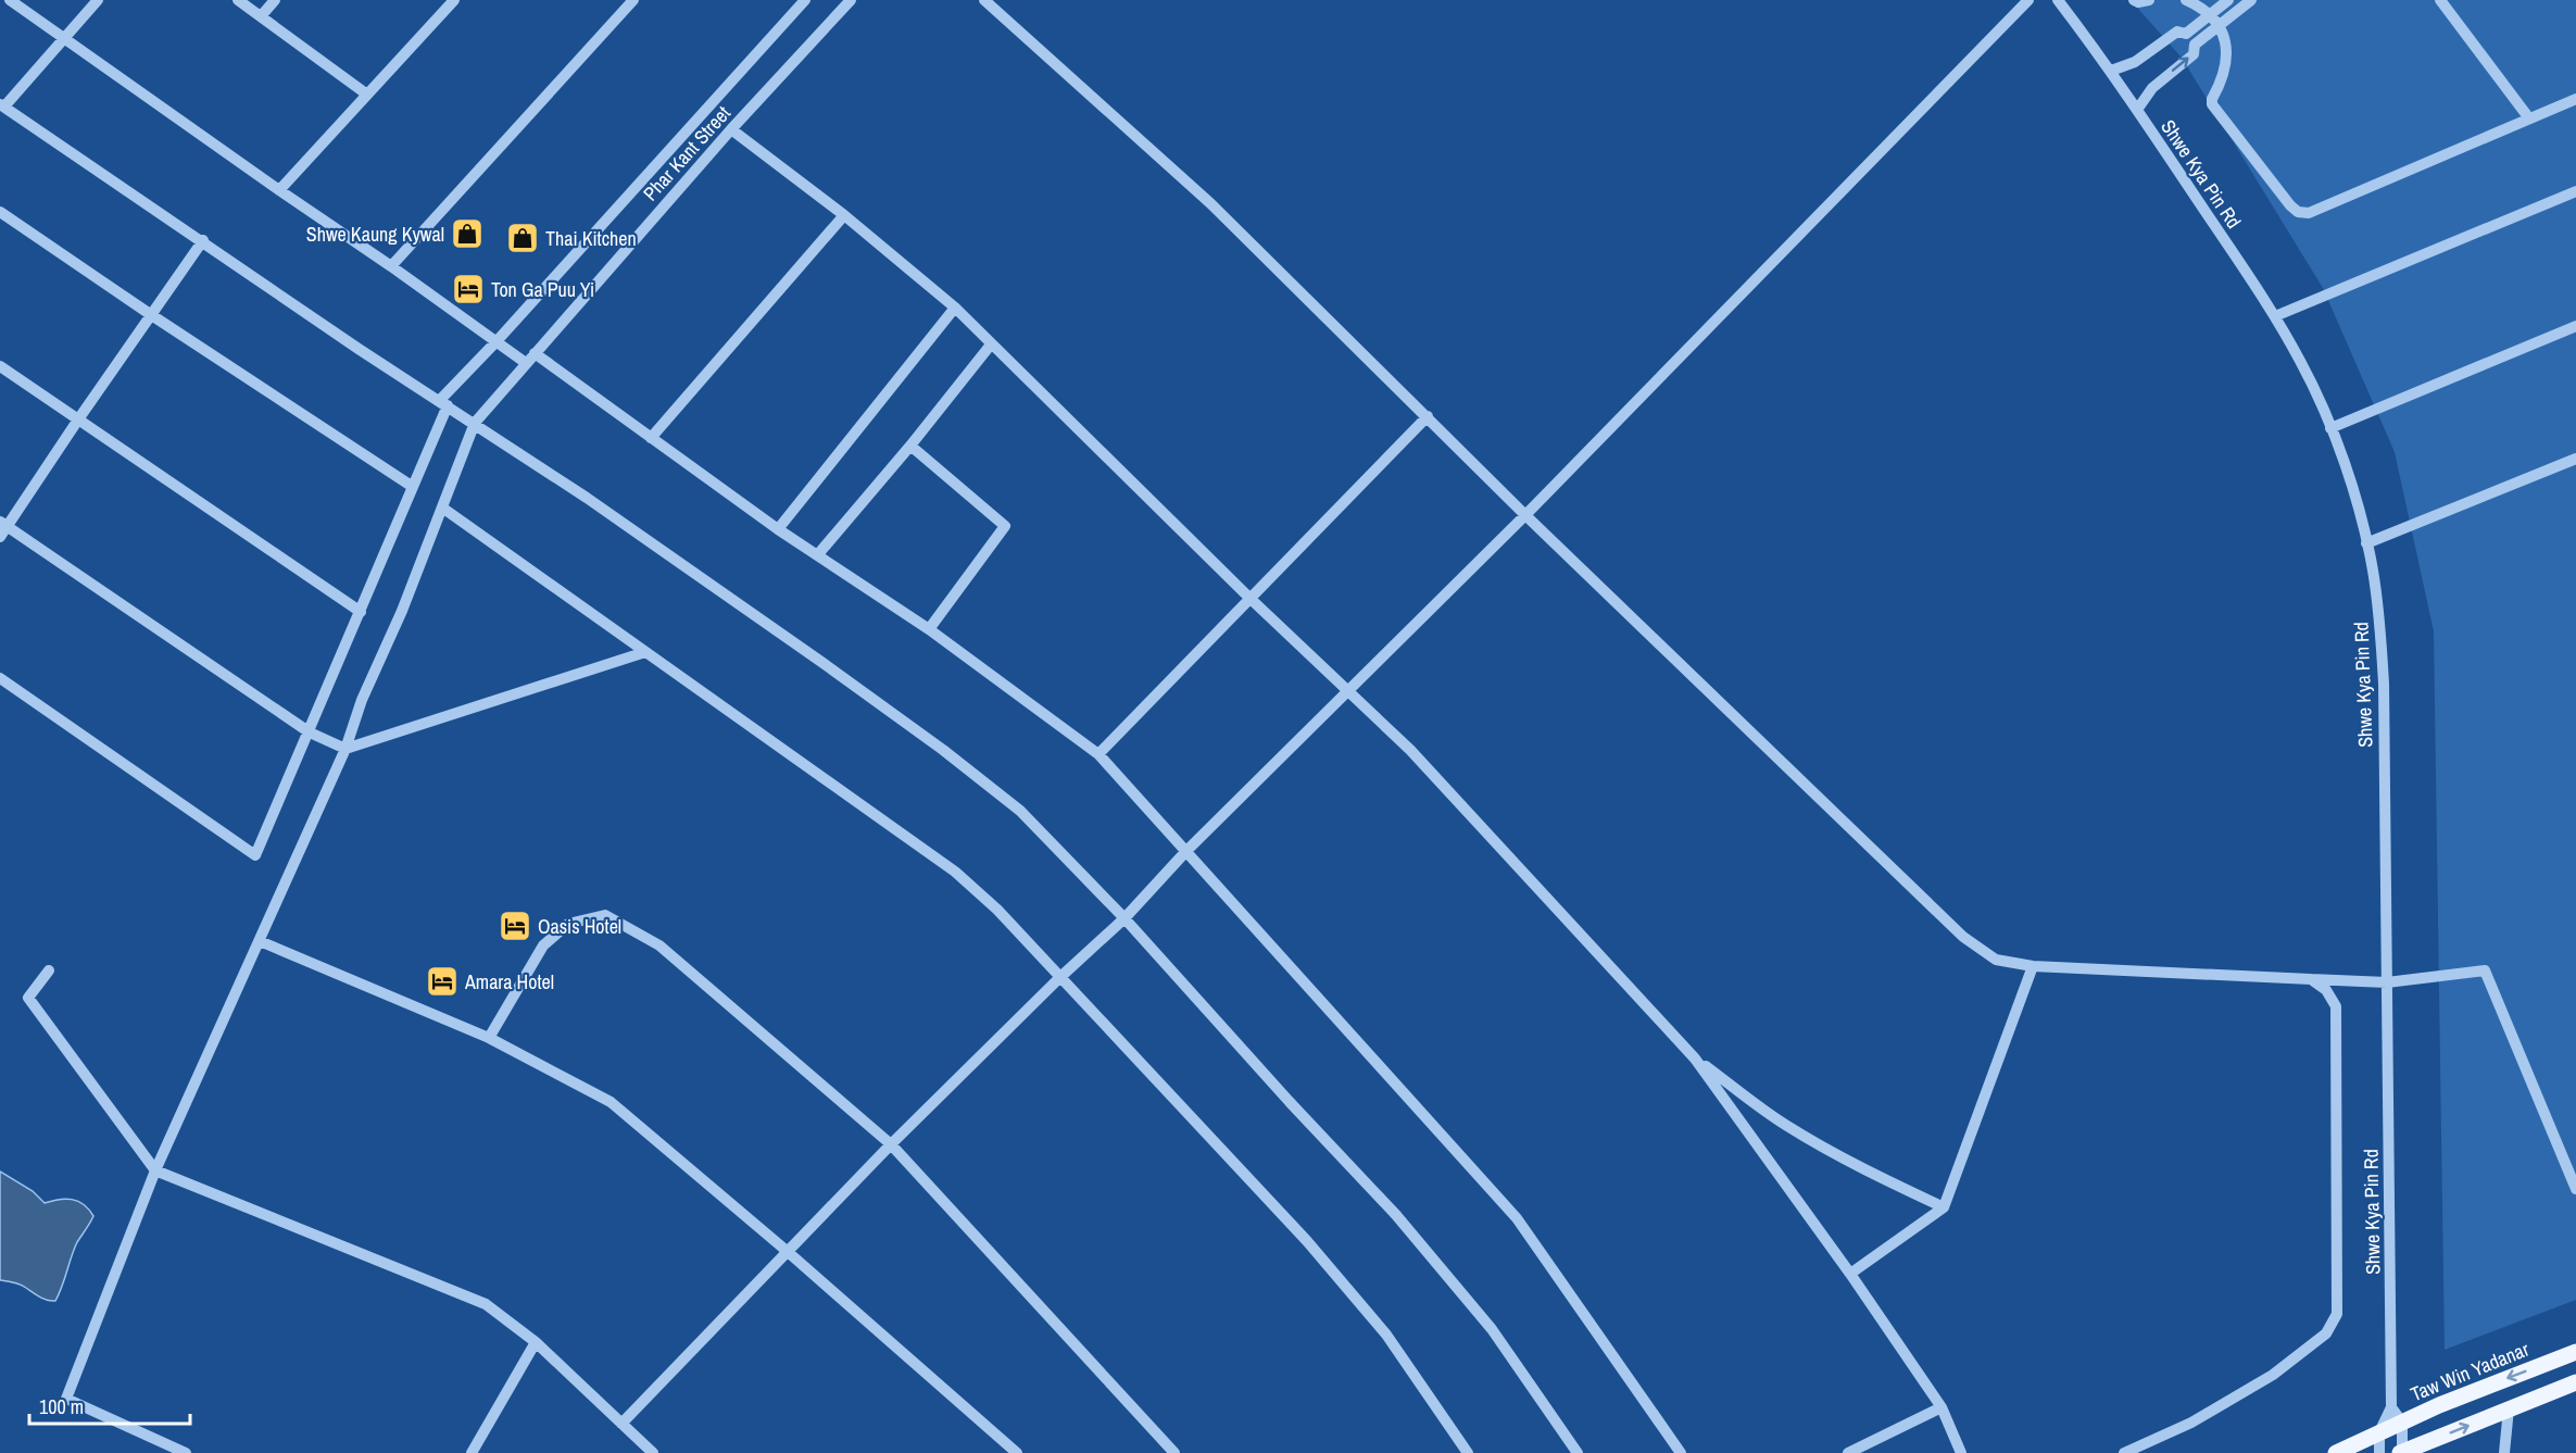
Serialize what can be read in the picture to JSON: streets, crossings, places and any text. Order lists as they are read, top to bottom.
{
  "streets": {
    "main road": ["Taw Win Yadanar"],
    "street": ["Phar Kant Street", "Shwe Kya Pin Rd"]
  },
  "crossings": [
    ["Shwe Kya Pin Rd", "Taw Win Yadanar"]
  ],
  "places": {
    "shop": ["Shwe Kaung Kywal", "Thai Kitchen"],
    "hotel": ["Ton Ga Puu Yi", "Oasis Hotel", "Amara Hotel"]
  },
  "scale_bar": "100 m"
}
